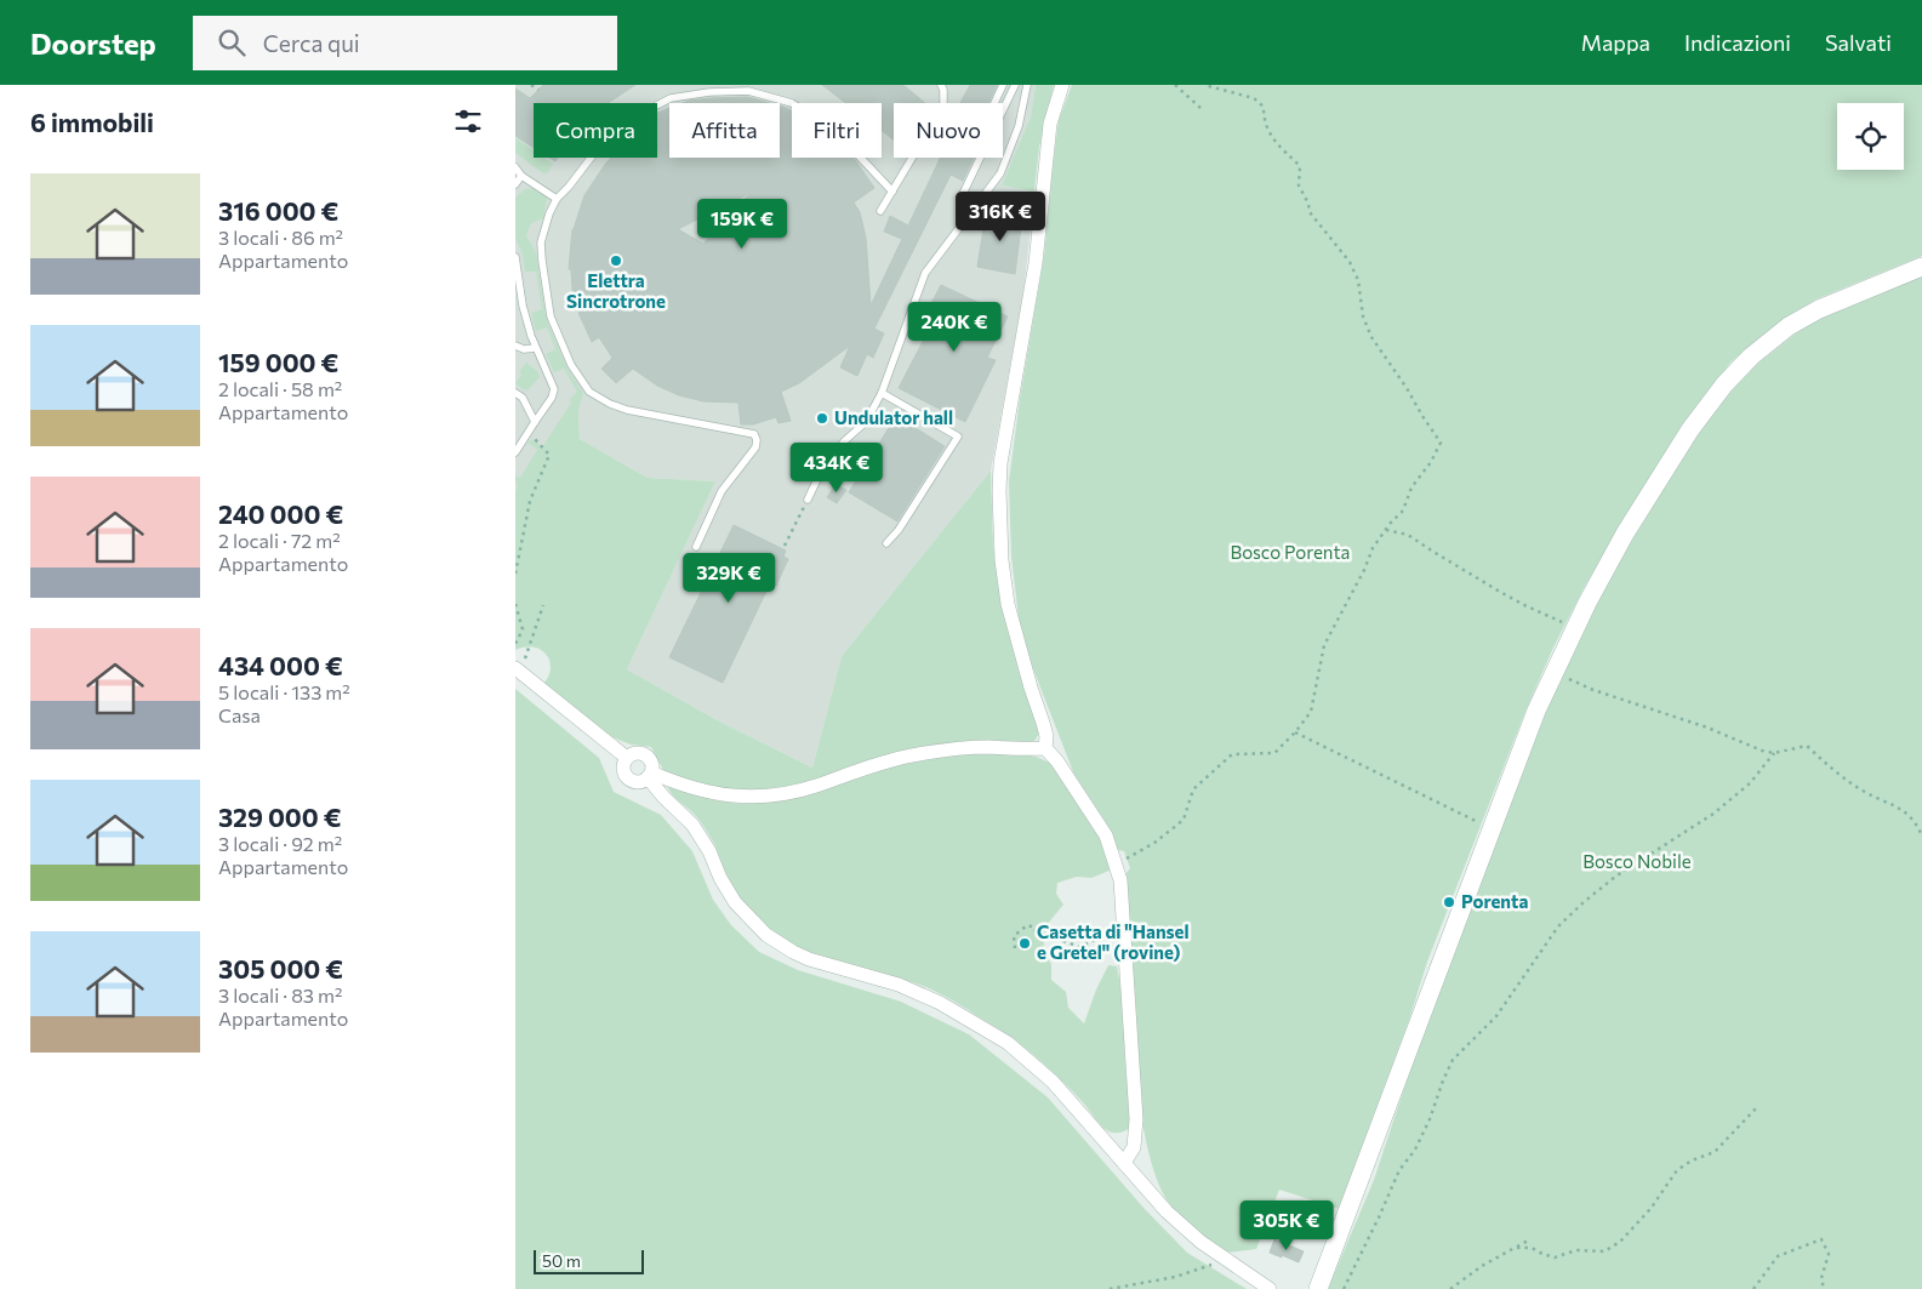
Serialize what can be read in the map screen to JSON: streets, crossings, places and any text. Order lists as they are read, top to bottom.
{
  "parks": ["Bosco Porenta", "Bosco Nobile"],
  "places": [
    "Elettra Sincrotrone",
    "Undulator hall",
    "Porenta",
    "Casetta di \"Hansel e Gretel\" (rovine)"
  ],
  "scale_bar": "50 m",
  "page": {
    "header": "Doorstep",
    "search": "Cerca qui",
    "nav": ["Mappa", "Indicazioni", "Salvati"],
    "heading": "6 immobili",
    "chip": [
      "Compra",
      "Affitta",
      "Filtri",
      "Nuovo"
    ],
    "list": [
      {
        "name": "316 000 €",
        "note": "3 locali · 86 m² · Appartamento"
      },
      {
        "name": "159 000 €",
        "note": "2 locali · 58 m² · Appartamento"
      },
      {
        "name": "240 000 €",
        "note": "2 locali · 72 m² · Appartamento"
      },
      {
        "name": "434 000 €",
        "note": "5 locali · 133 m² · Casa"
      },
      {
        "name": "329 000 €",
        "note": "3 locali · 92 m² · Appartamento"
      },
      {
        "name": "305 000 €",
        "note": "3 locali · 83 m² · Appartamento"
      }
    ],
    "price": [
      "316K €",
      "159K €",
      "240K €",
      "434K €",
      "329K €",
      "305K €"
    ],
    "scale": "50 m"
  }
}
